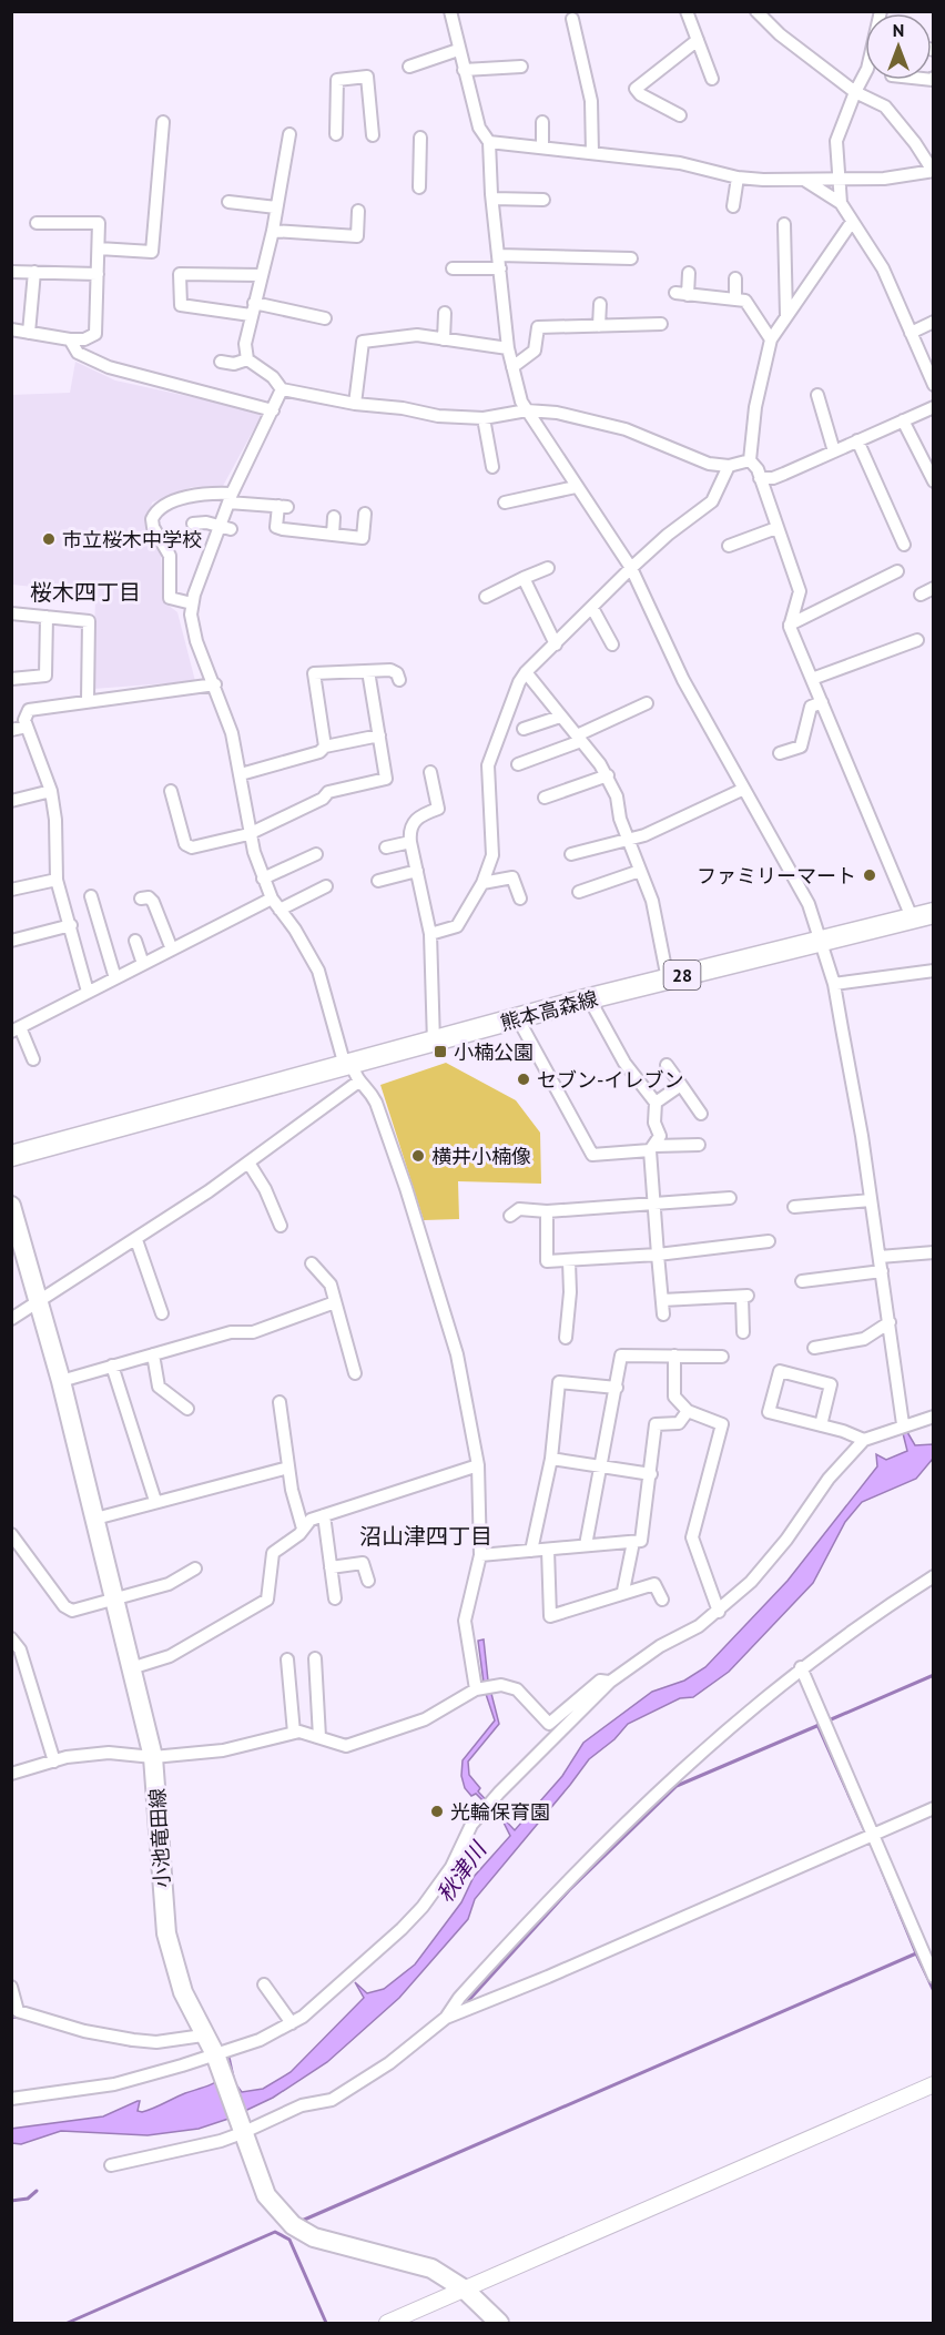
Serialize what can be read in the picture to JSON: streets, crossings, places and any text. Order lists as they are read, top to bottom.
{
  "streets": {
    "main road": ["28", "熊本高森線", "小池竜田線"]
  },
  "districts": ["桜木四丁目", "沼山津四丁目"],
  "water": ["秋津川"],
  "places": {
    "other": [
      "市立桜木中学校",
      "ファミリーマート",
      "セブン-イレブン",
      "横井小楠像",
      "光輪保育園"
    ],
    "transit": ["小楠公園"]
  },
  "north": "top"
}
